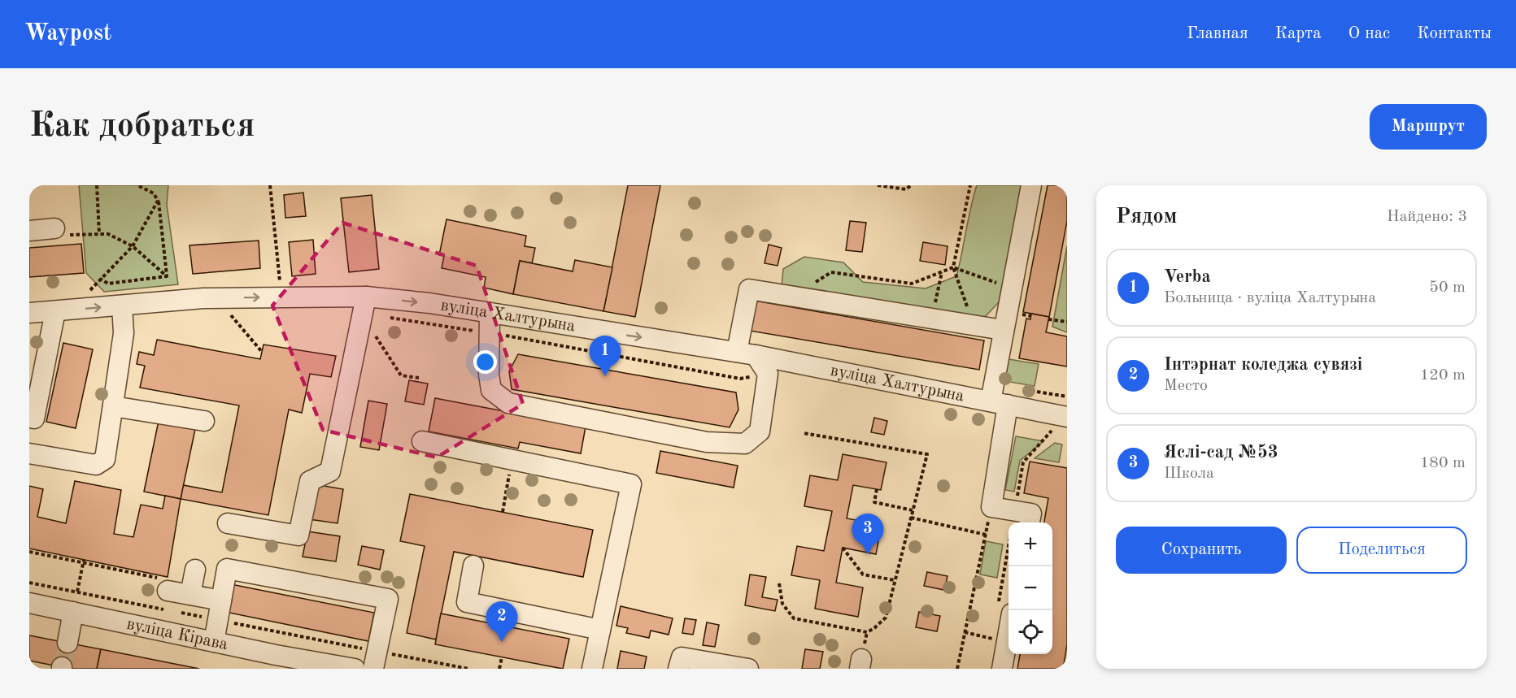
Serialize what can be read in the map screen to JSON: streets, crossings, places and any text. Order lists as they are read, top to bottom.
{
  "streets": {
    "street": ["вуліца Халтурына", "вуліца Кірава"]
  },
  "one_way": ["вуліца Халтурына"],
  "page": {
    "header": "Waypost",
    "nav": [
      "Главная",
      "Карта",
      "О нас",
      "Контакты"
    ],
    "buttons": [
      "Маршрут",
      ["Сохранить", "Поделиться"]
    ],
    "title": "Как добраться",
    "heading": ["Рядом", "Найдено: 3"],
    "list": [
      {
        "mark": "1",
        "name": "Verba",
        "note": "Больница · вуліца Халтурына",
        "value": "50 m"
      },
      {
        "mark": "2",
        "name": "Інтэрнат коледжа сувязі",
        "note": "Место",
        "value": "120 m"
      },
      {
        "mark": "3",
        "name": "Яслі-сад №53",
        "note": "Школа",
        "value": "180 m"
      }
    ],
    "pins": ["1", "3", "2"],
    "map_buttons": ["+", "−"]
  }
}
